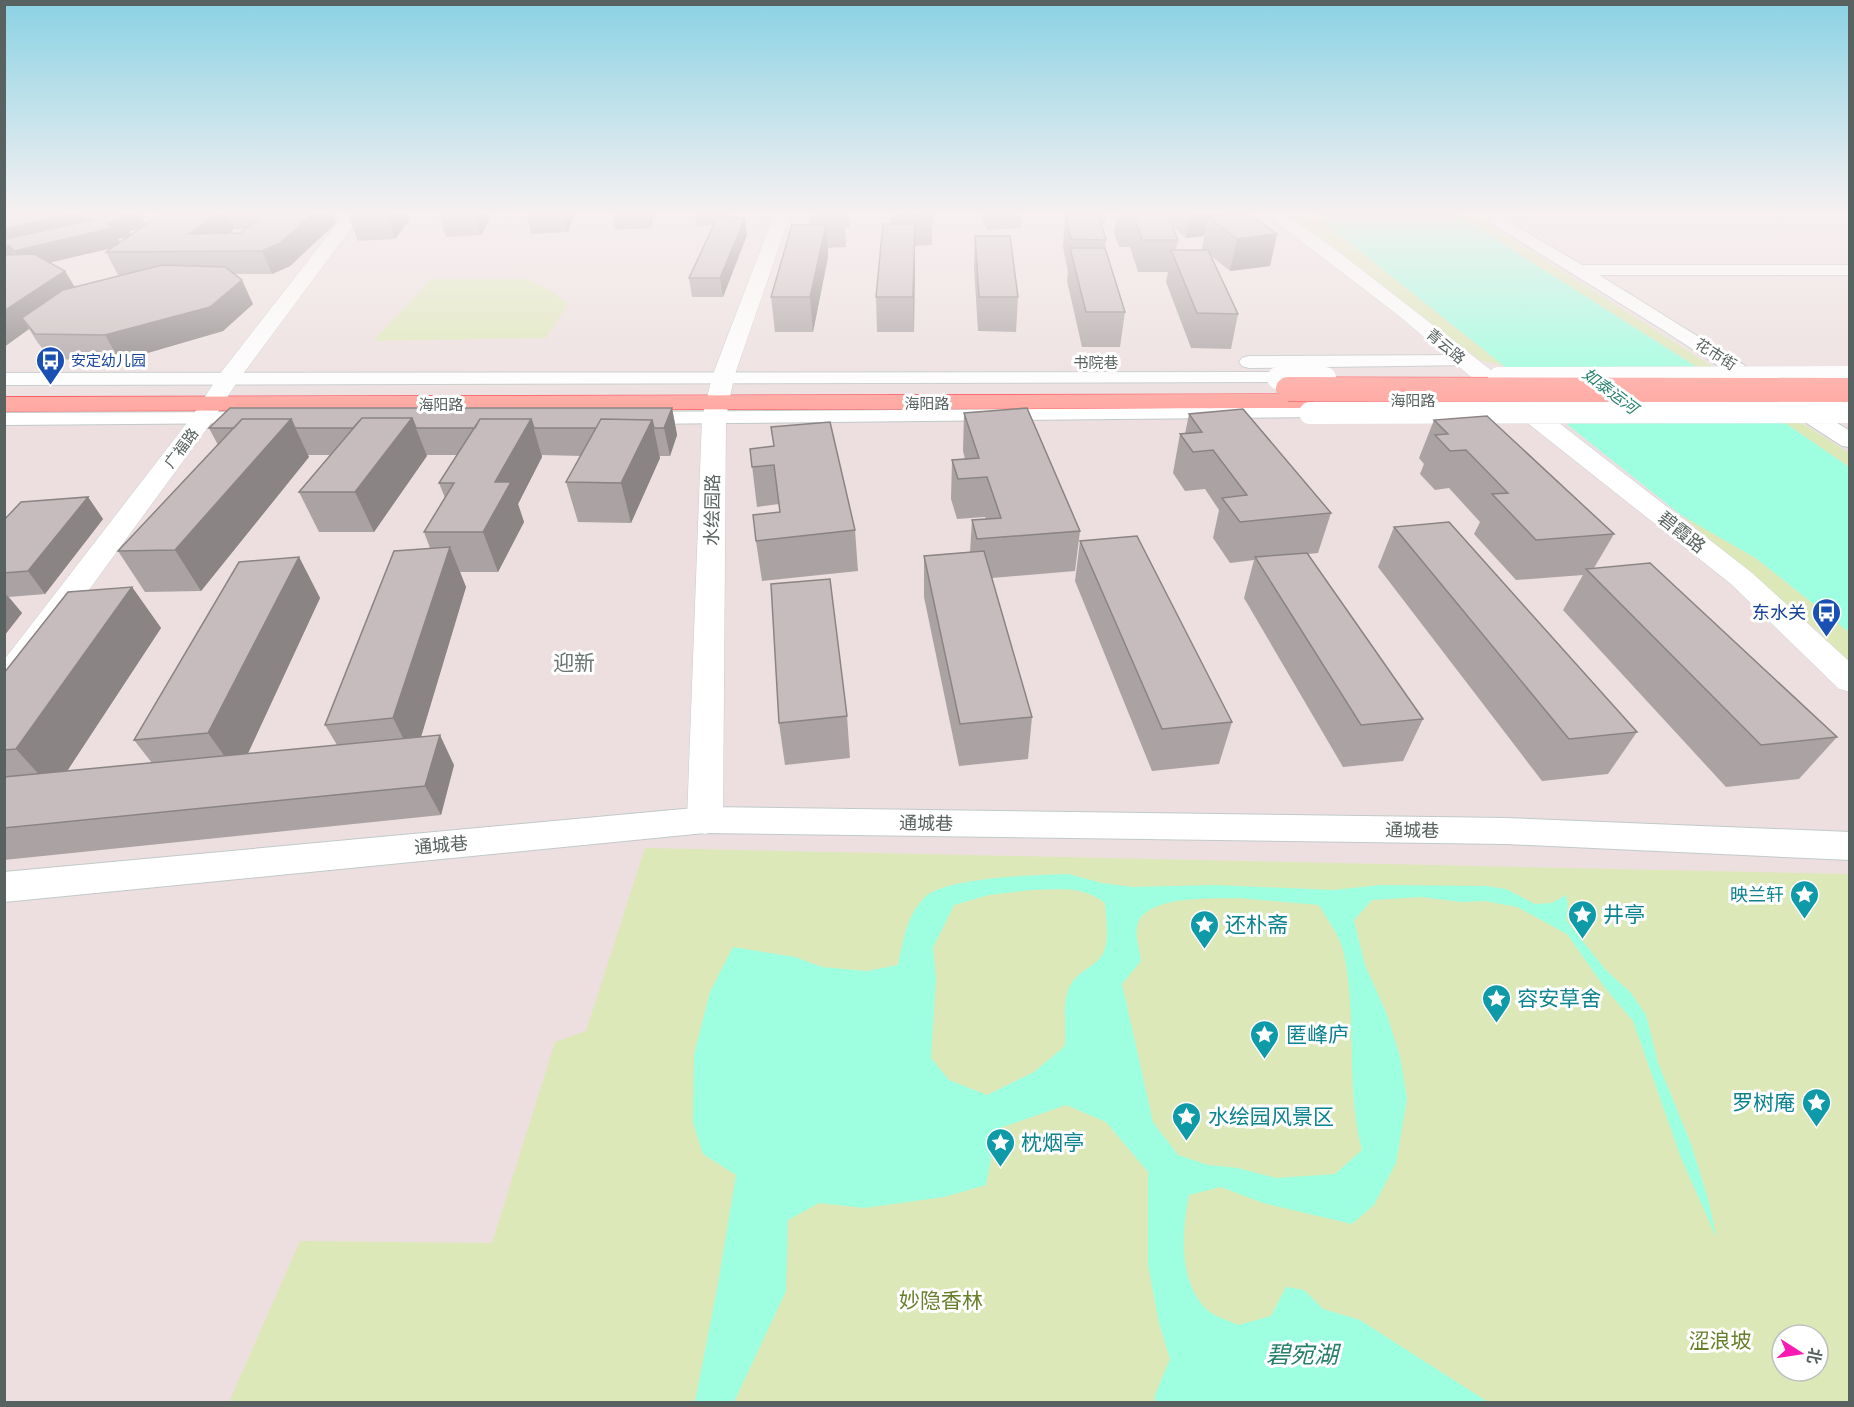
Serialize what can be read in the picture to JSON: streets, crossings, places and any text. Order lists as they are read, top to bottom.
{
  "streets": {
    "main road": ["海阳路"],
    "street": [
      "青云路",
      "花市街",
      "书院巷",
      "广福路",
      "水绘园路",
      "碧霞路",
      "通城巷"
    ]
  },
  "crossings": [
    ["青云路", "书院巷"],
    ["青云路", "碧霞路"],
    ["书院巷", "海阳路"],
    ["书院巷", "水绘园路"],
    ["海阳路", "广福路"],
    ["海阳路", "水绘园路"],
    ["水绘园路", "通城巷"]
  ],
  "districts": ["迎新"],
  "water": ["如泰运河", "碧宛湖"],
  "parks": ["妙隐香林", "涩浪坡"],
  "places": {
    "bus stop": ["安定幼儿园", "东水关"],
    "place": [
      "映兰轩",
      "井亭",
      "还朴斋",
      "容安草舍",
      "匿峰庐",
      "罗树庵",
      "水绘园风景区",
      "枕烟亭"
    ]
  },
  "north": "right"
}
